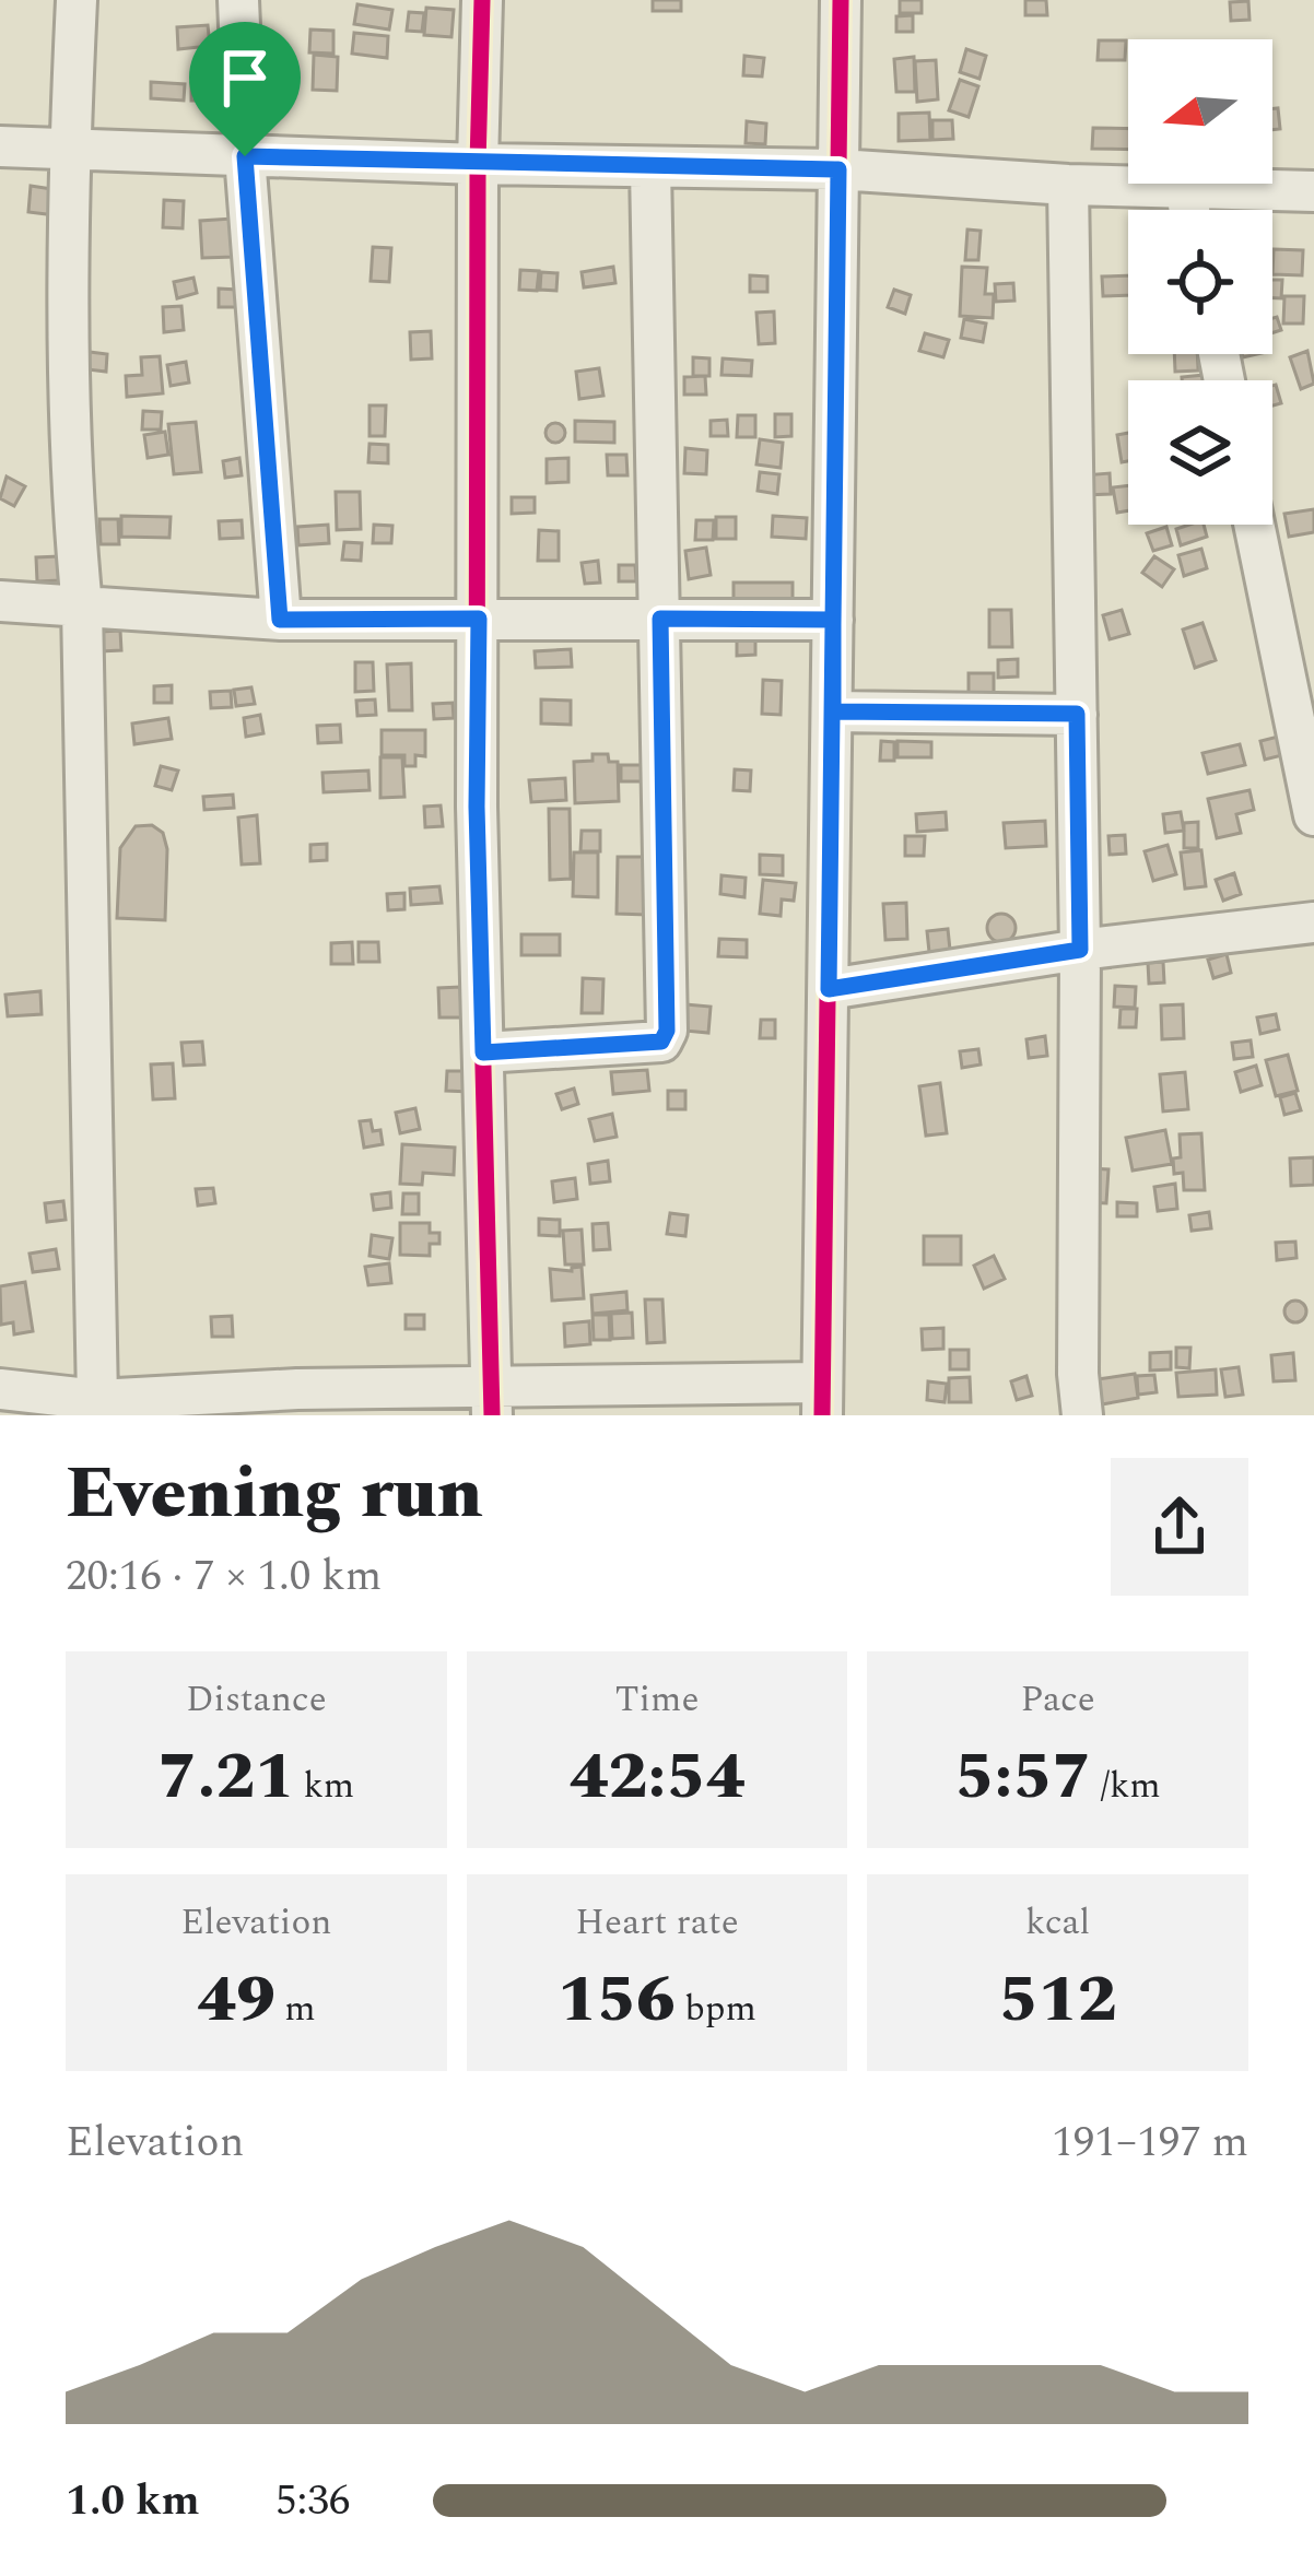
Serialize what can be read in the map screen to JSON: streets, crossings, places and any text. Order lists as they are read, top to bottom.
{
  "north": "left",
  "page": {
    "heading": ["Evening run", "20:16 · 7 × 1.0 km"],
    "stats": [
      ["Distance", "7.21 km"],
      ["Time", "42:54"],
      ["Pace", "5:57 /km"],
      ["Elevation", "49 m"],
      ["Heart rate", "156 bpm"],
      ["kcal", "512"]
    ],
    "chart": ["Elevation", "191–197 m"],
    "list": [
      {
        "name": "1.0 km",
        "note": "5:36"
      }
    ]
  }
}
